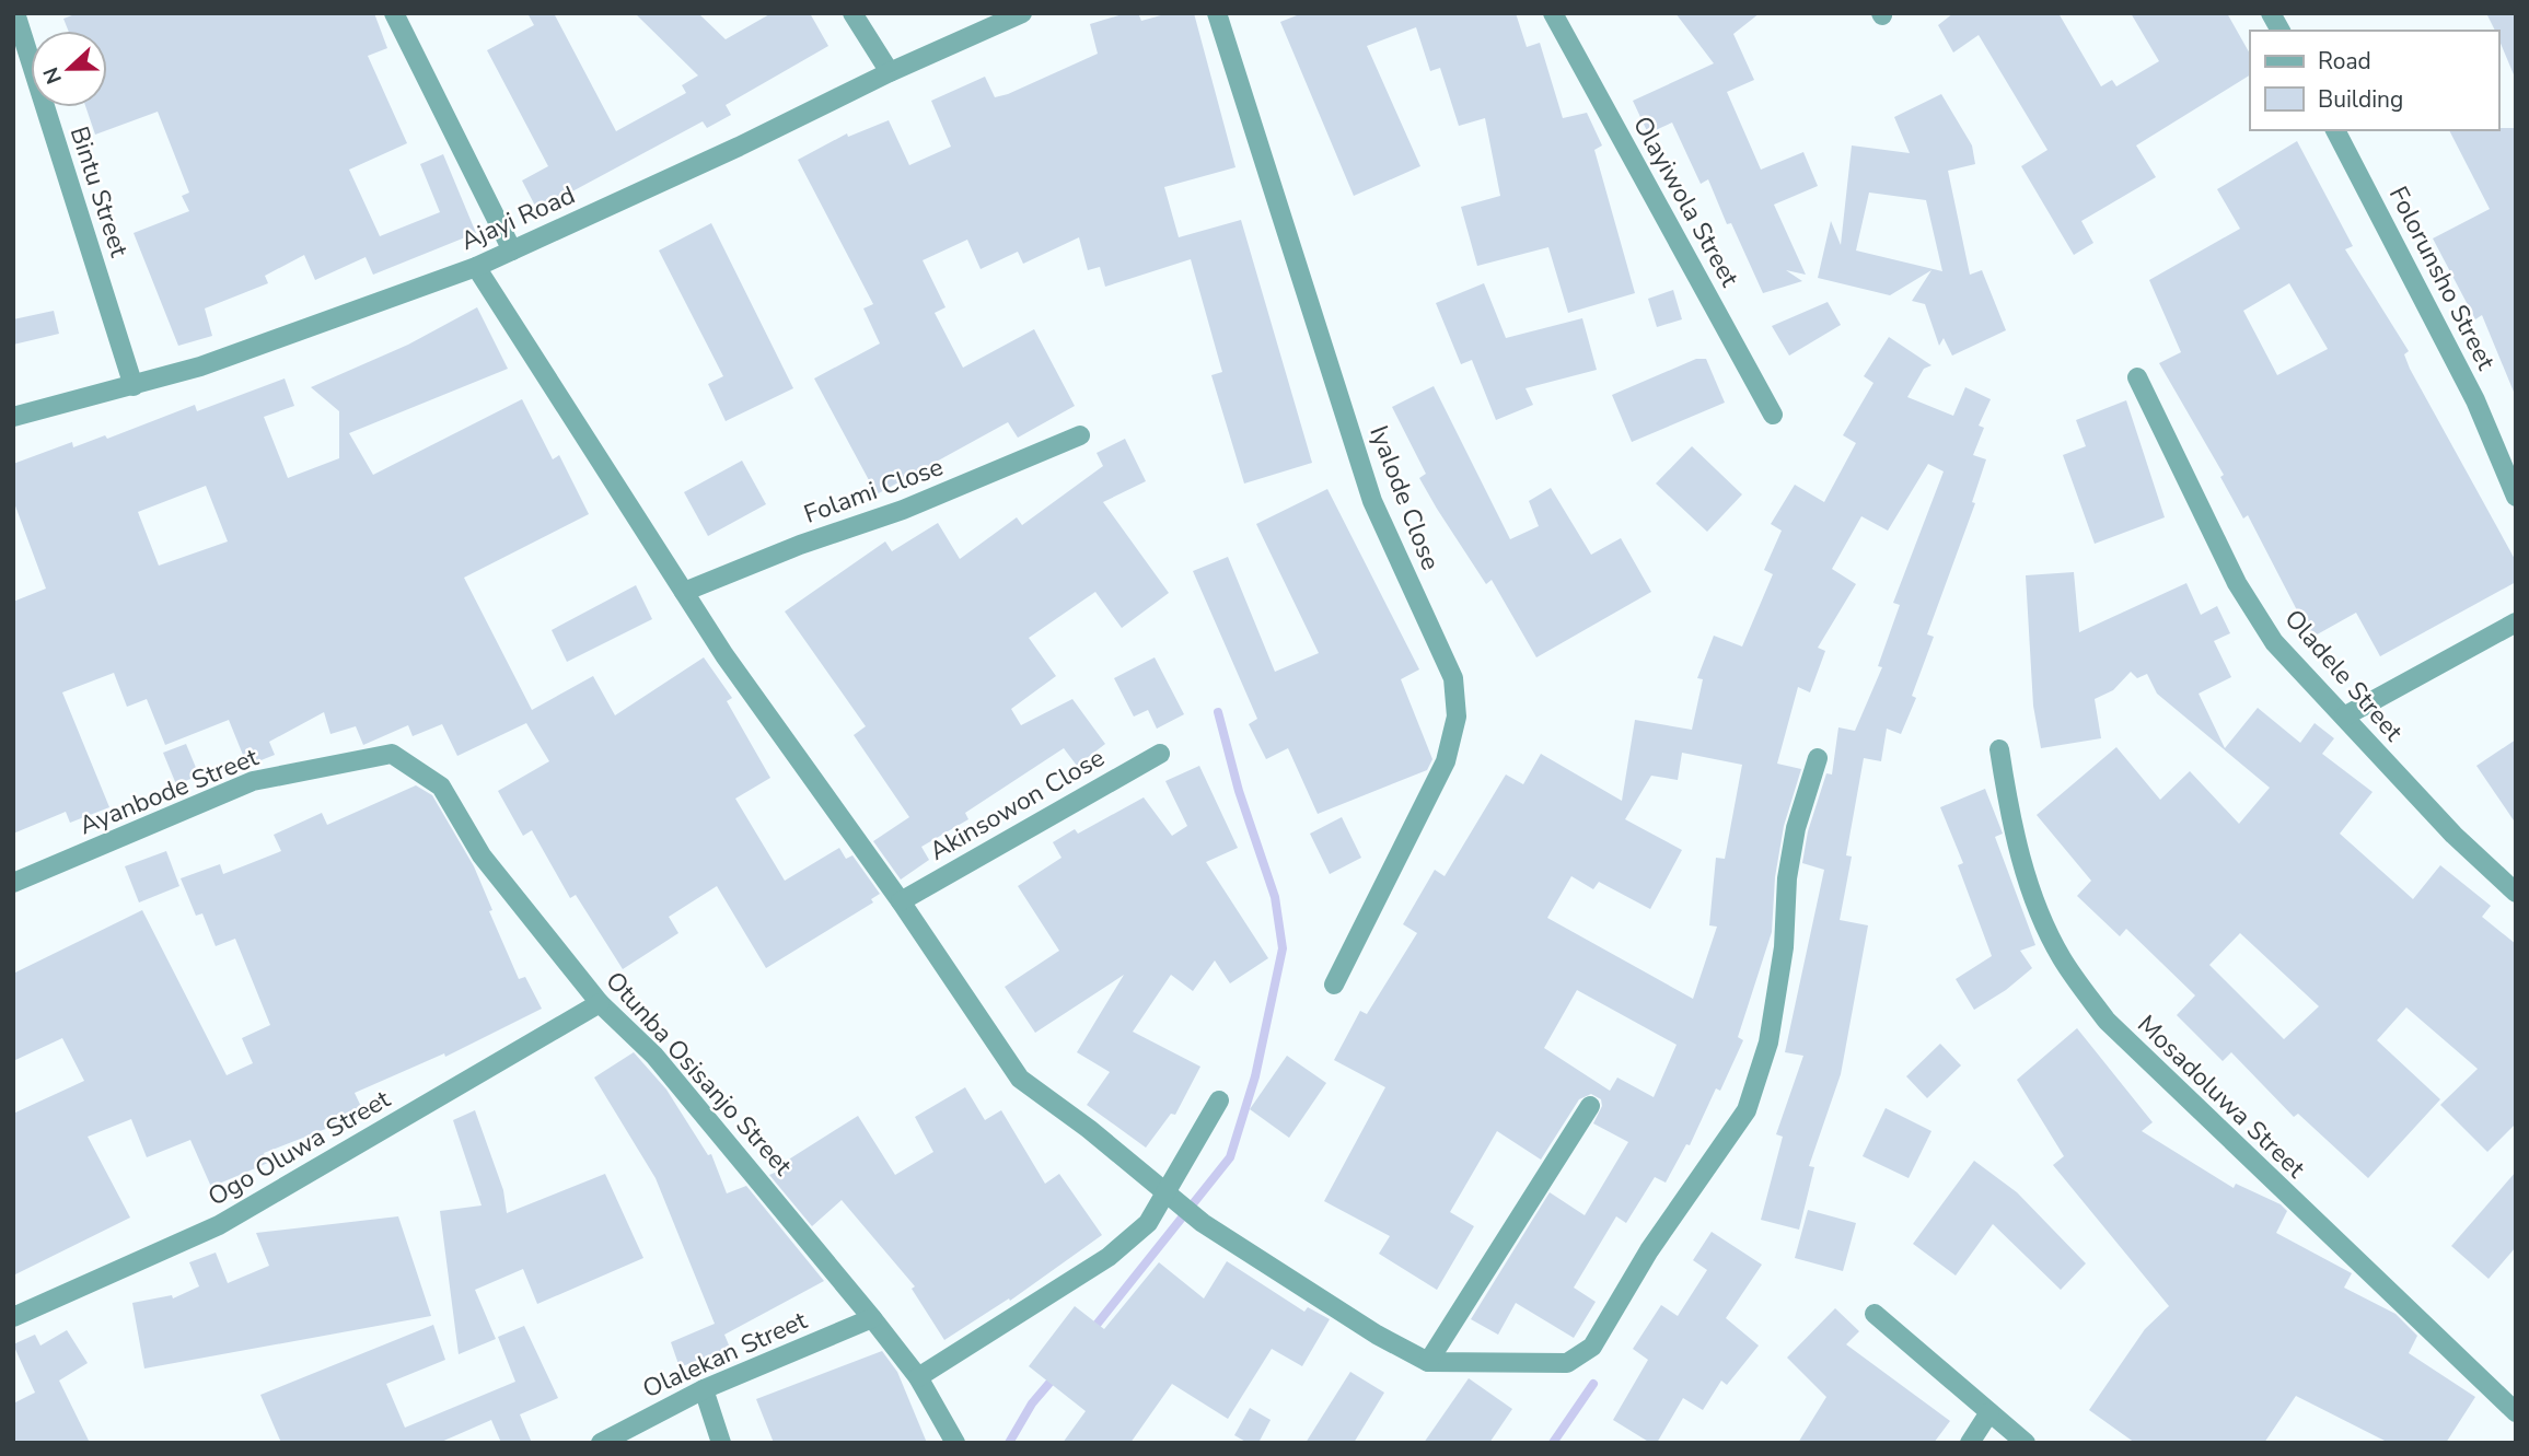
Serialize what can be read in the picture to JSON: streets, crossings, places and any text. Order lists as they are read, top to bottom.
{
  "streets": {
    "street": [
      "Bintu Street",
      "Olayiwola Street",
      "Ajayi Road",
      "Folorunsho Street",
      "Folami Close",
      "Iyalode Close",
      "Oladele Street",
      "Ayanbode Street",
      "Akinsowon Close",
      "Otunba Osisanjo Street",
      "Mosadoluwa Street",
      "Ogo Oluwa Street",
      "Olalekan Street"
    ]
  },
  "crossings": [
    ["Bintu Street", "Ajayi Road"],
    ["Ayanbode Street", "Otunba Osisanjo Street"],
    ["Otunba Osisanjo Street", "Ogo Oluwa Street"],
    ["Otunba Osisanjo Street", "Olalekan Street"]
  ],
  "legend": ["Road", "Building"],
  "north": "left"
}
